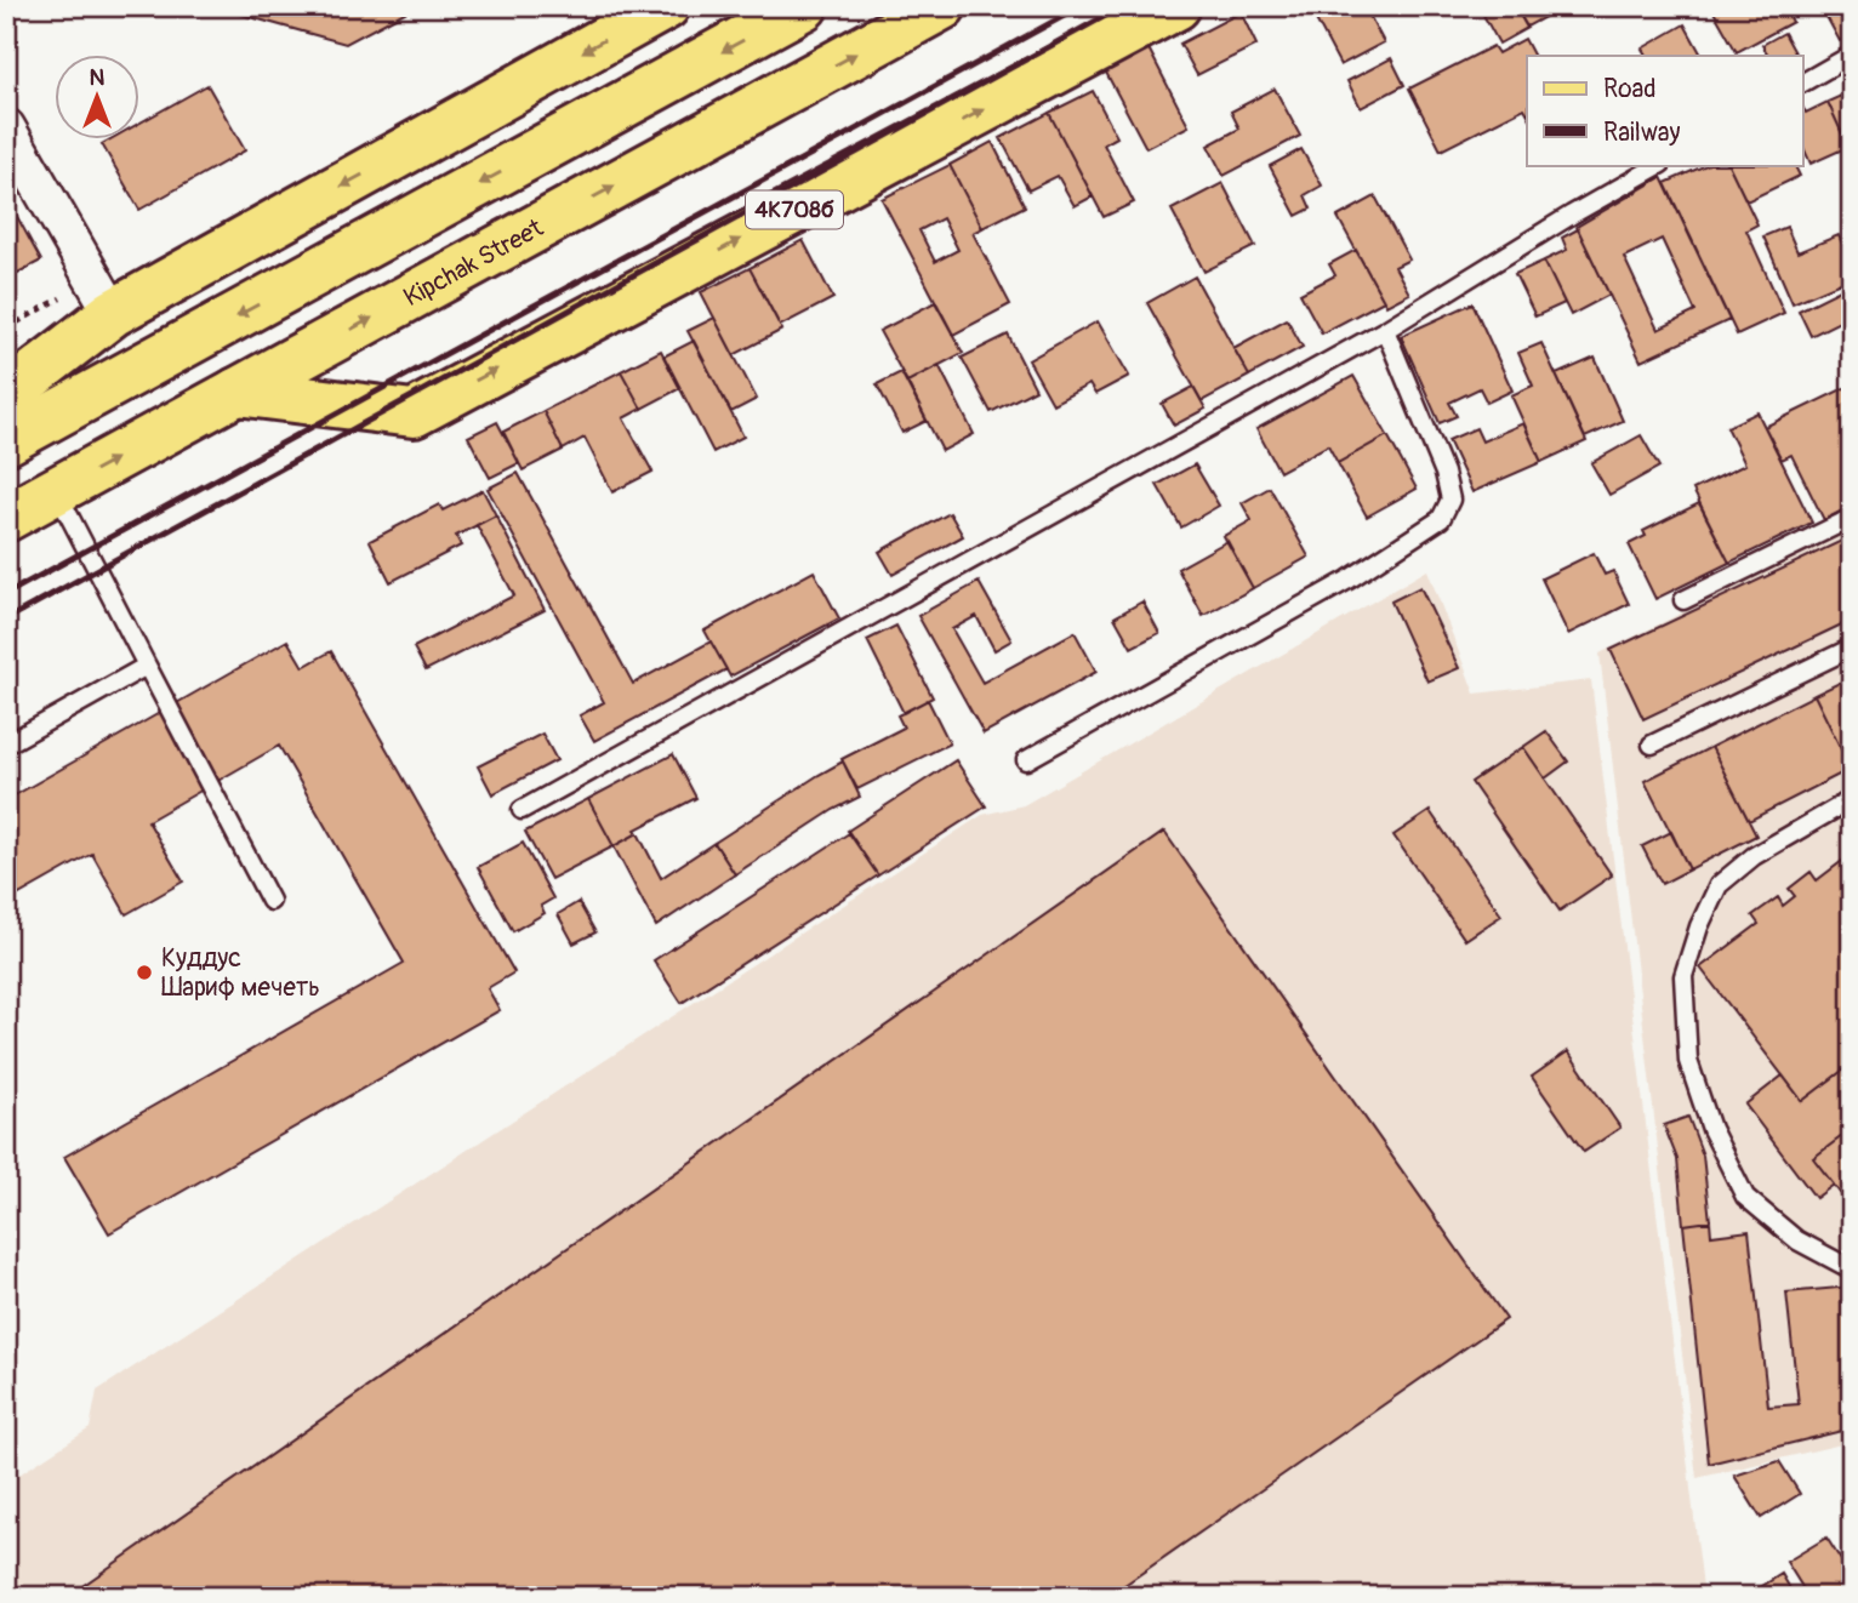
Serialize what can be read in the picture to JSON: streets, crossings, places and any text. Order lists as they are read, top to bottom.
{
  "streets": {
    "main road": ["4К708б", "Kipchak Street"]
  },
  "crossings": [
    ["4К708б", "Kipchak Street"]
  ],
  "places": ["Куддус Шариф мечеть"],
  "legend": ["Road", "Railway"],
  "north": "top"
}
